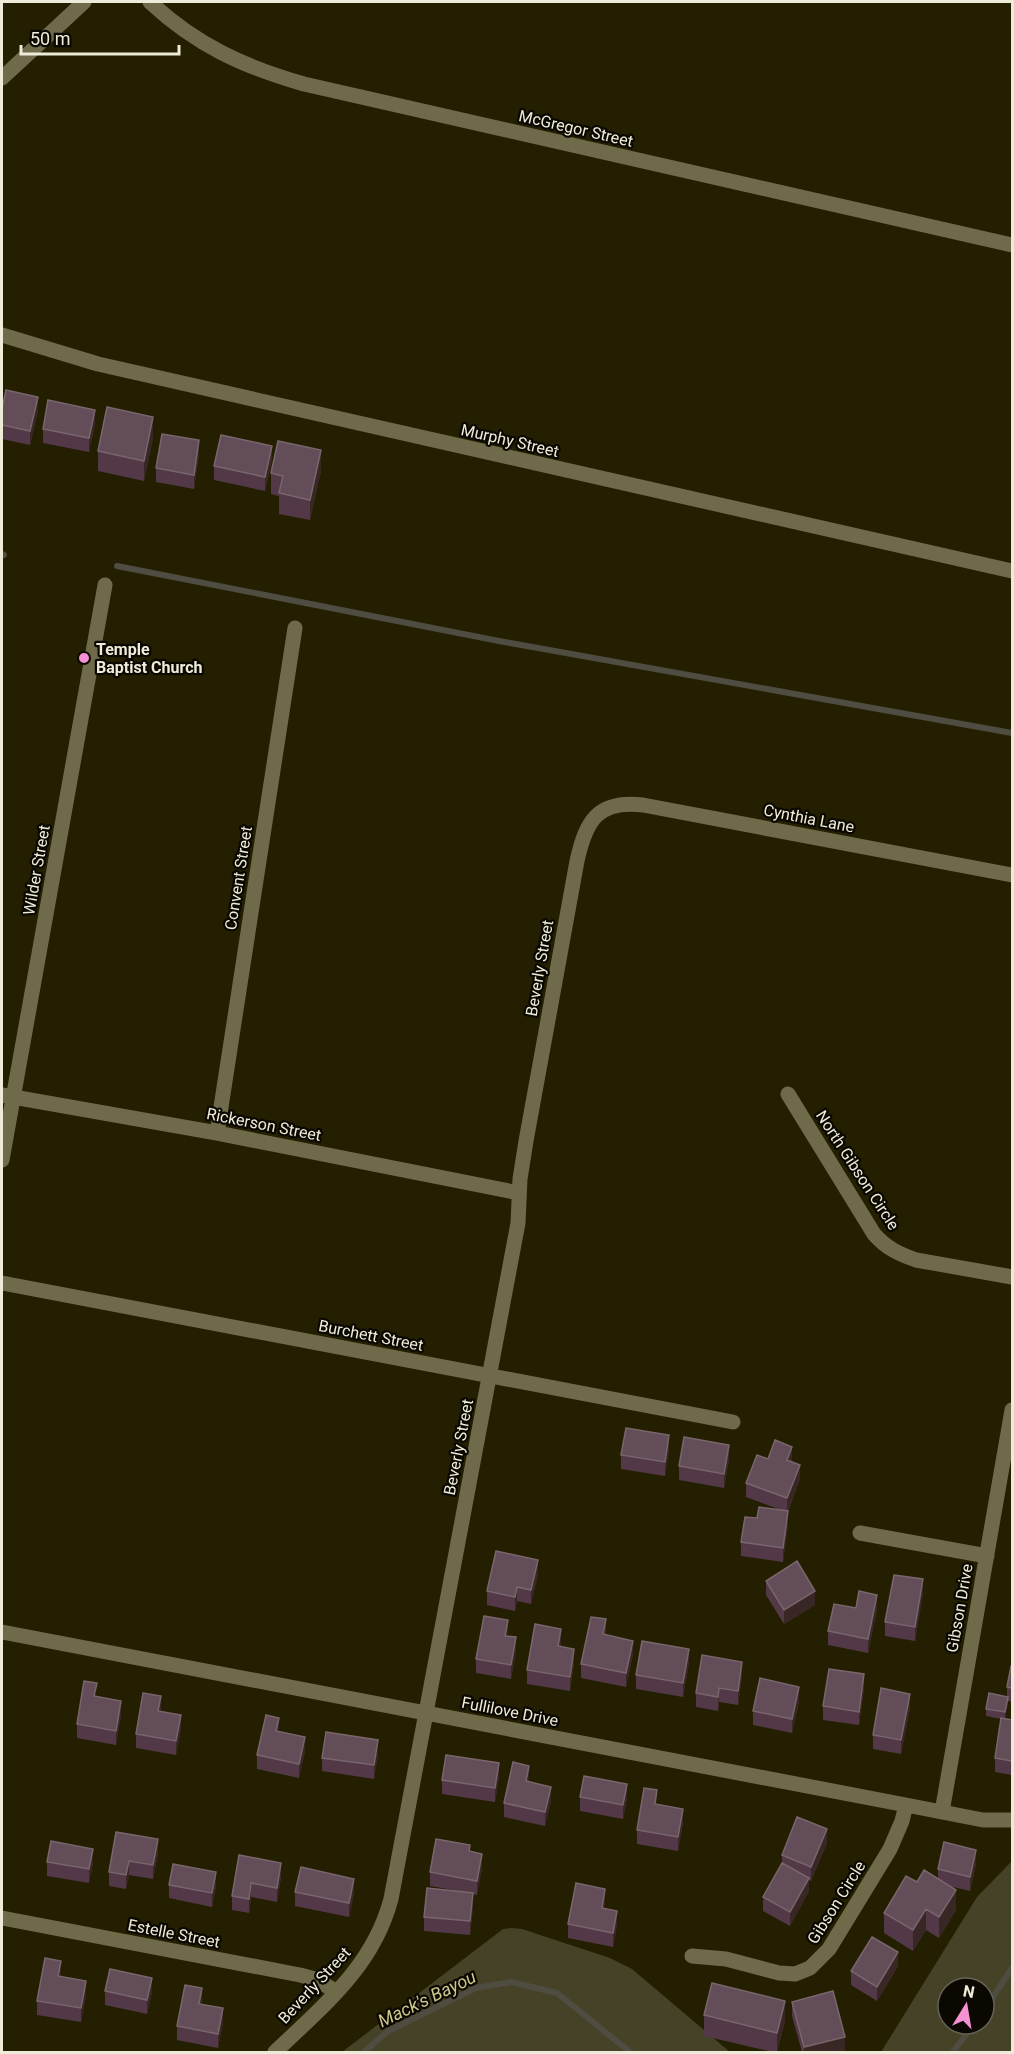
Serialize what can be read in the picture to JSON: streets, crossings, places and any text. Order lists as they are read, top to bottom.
{
  "streets": {
    "street": [
      "McGregor Street",
      "Murphy Street",
      "Cynthia Lane",
      "Wilder Street",
      "Convent Street",
      "Beverly Street",
      "Rickerson Street",
      "North Gibson Circle",
      "Burchett Street",
      "Gibson Drive",
      "Fullilove Drive",
      "Gibson Circle",
      "Estelle Street"
    ]
  },
  "crossings": [
    ["Cynthia Lane", "Beverly Street"],
    ["Wilder Street", "Rickerson Street"],
    ["Convent Street", "Rickerson Street"],
    ["Beverly Street", "Rickerson Street"],
    ["Beverly Street", "Burchett Street"],
    ["Beverly Street", "Fullilove Drive"],
    ["Beverly Street", "Estelle Street"],
    ["Gibson Drive", "Fullilove Drive"],
    ["Fullilove Drive", "Gibson Circle"]
  ],
  "water": ["Mack's Bayou"],
  "places": ["Temple Baptist Church"],
  "scale_bar": "50 m",
  "north": "top"
}
